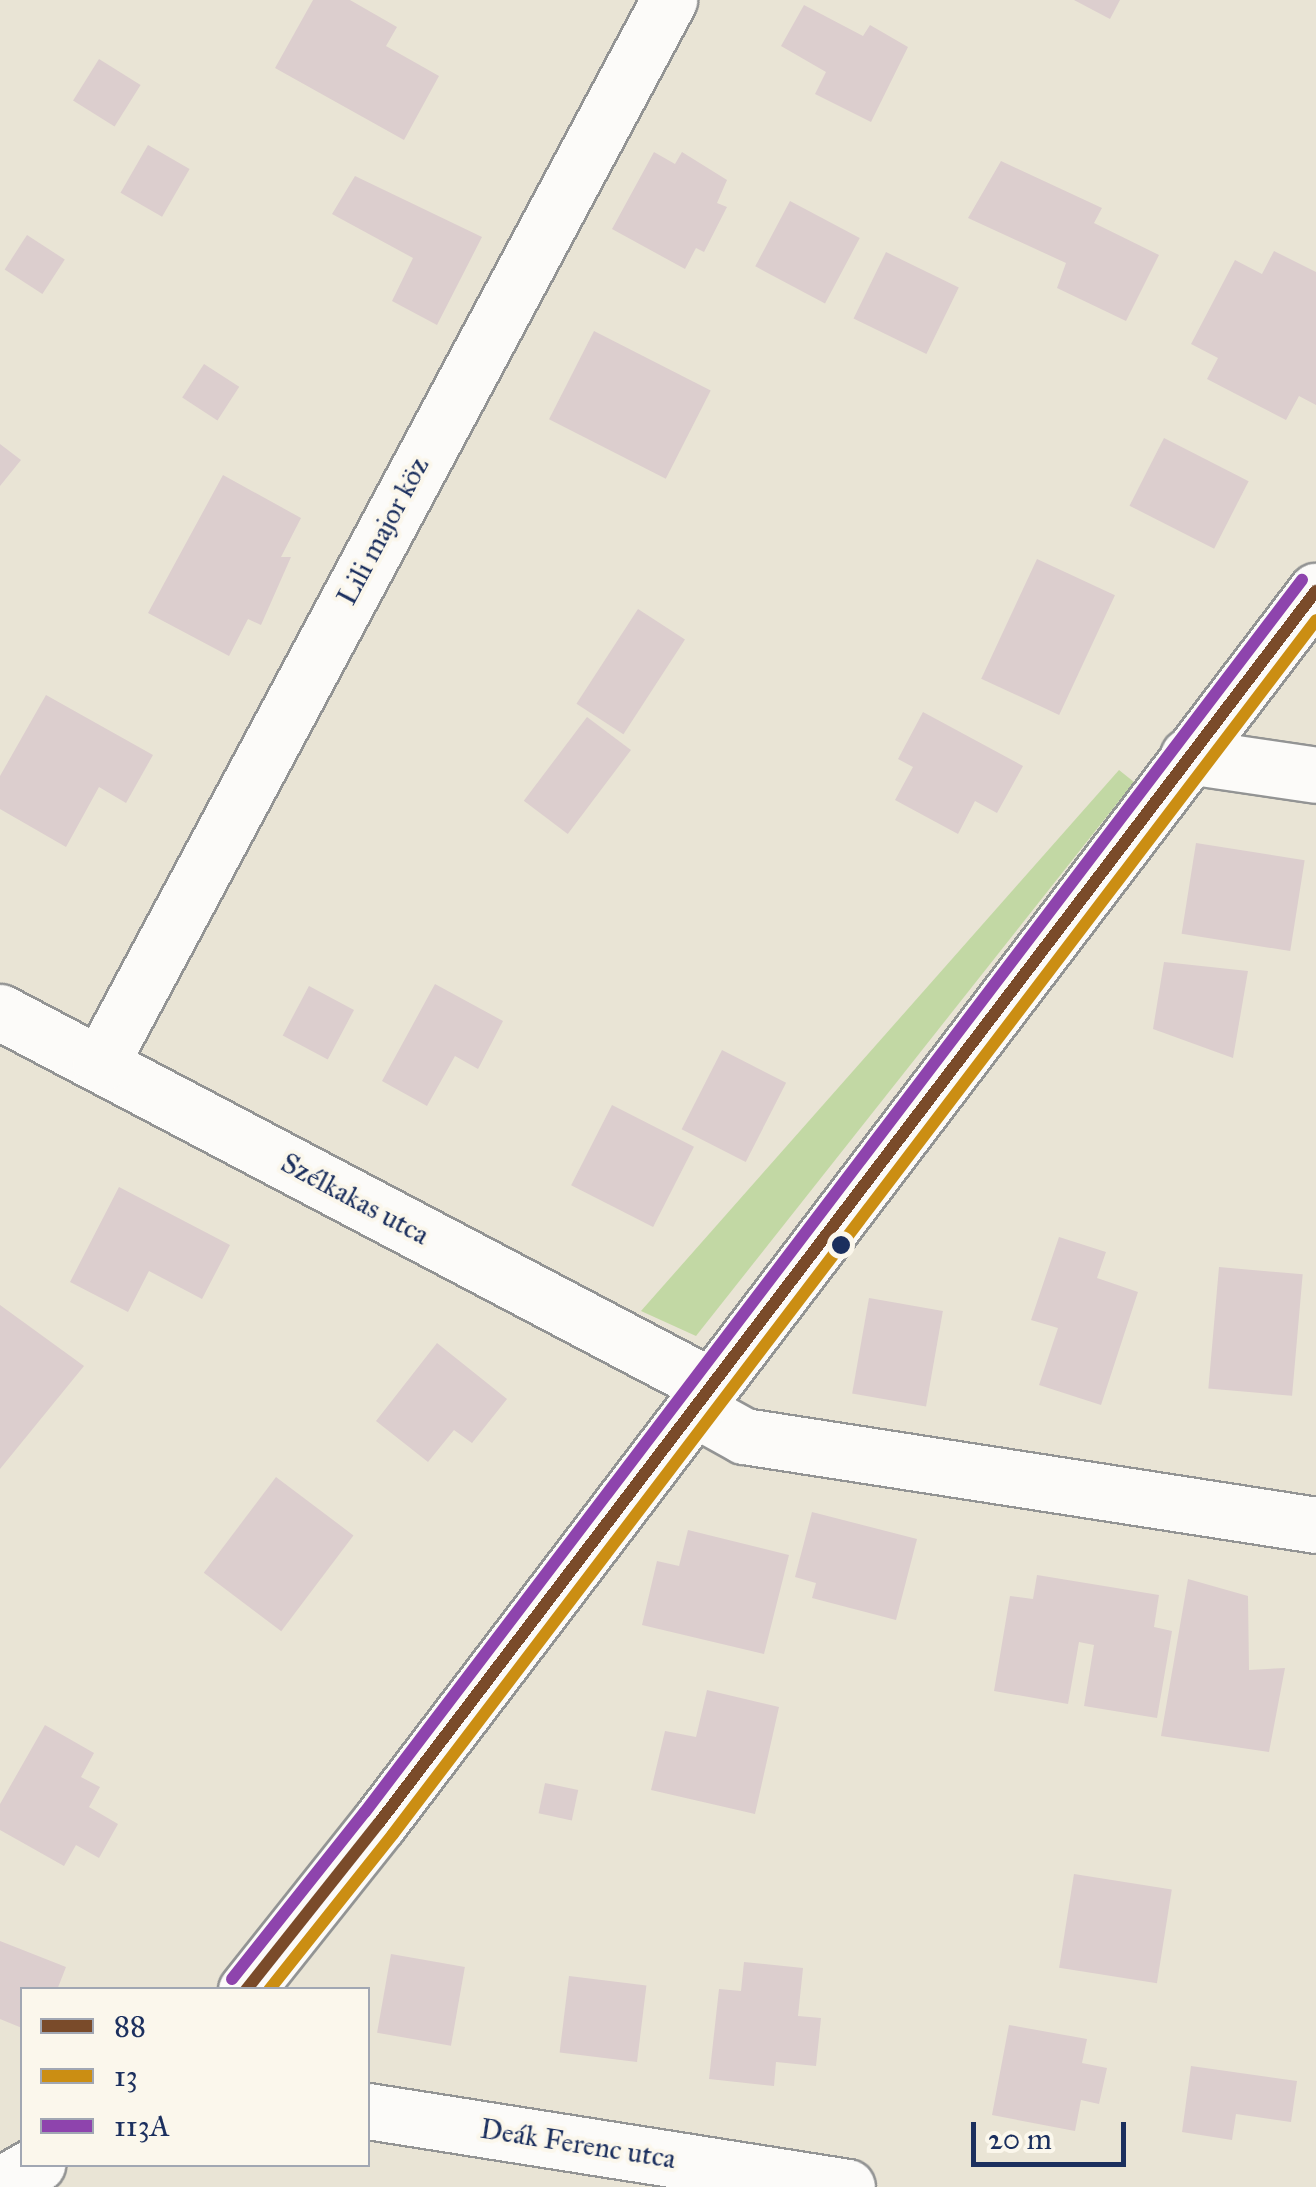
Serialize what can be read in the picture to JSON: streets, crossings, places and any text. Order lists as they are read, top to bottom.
{
  "streets": {
    "street": ["Lili major köz", "Szélkakas utca", "Deák Ferenc utca"]
  },
  "crossings": [
    ["Lili major köz", "Szélkakas utca"]
  ],
  "lines": ["transit line 113A", "transit line 88", "transit line 13"],
  "legend": ["88", "13", "113A"],
  "scale_bar": "20 m"
}
